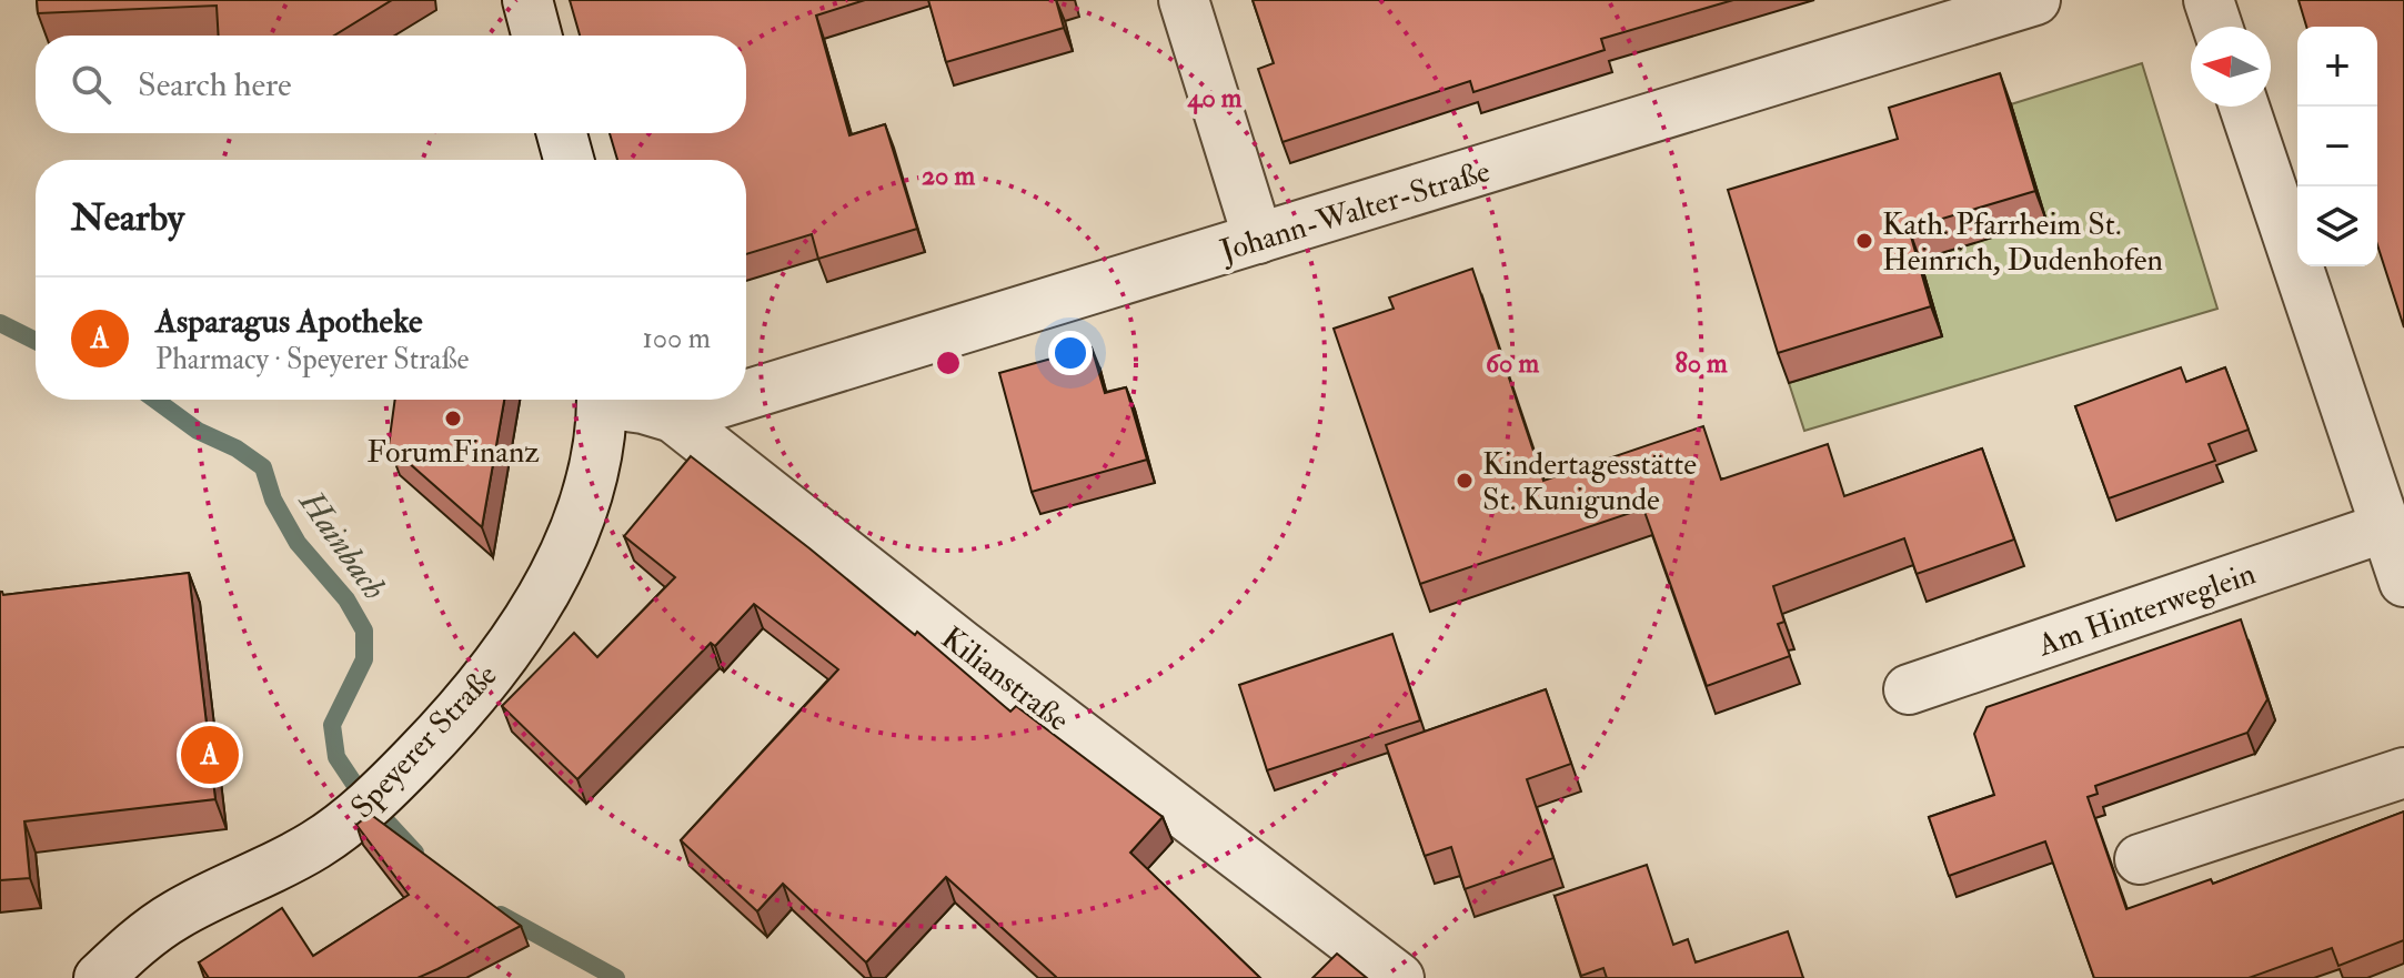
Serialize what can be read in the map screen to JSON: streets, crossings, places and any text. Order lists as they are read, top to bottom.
{
  "streets": {
    "street": [
      "Johann-Walter-Straße",
      "Am Hinterweglein",
      "Kilianstraße",
      "Speyerer Straße"
    ]
  },
  "crossings": [
    ["Johann-Walter-Straße", "Kilianstraße"]
  ],
  "water": ["Hainbach"],
  "places": ["Kath. Pfarrheim St. Heinrich, Dudenhofen", "ForumFinanz", "Kindertagesstätte St. Kunigunde"],
  "north": "left",
  "page": {
    "map_buttons": ["+", "−"],
    "search": "Search here",
    "heading": "Nearby",
    "list": [
      {
        "mark": "A",
        "name": "Asparagus Apotheke",
        "note": "Pharmacy · Speyerer Straße",
        "value": "100 m"
      }
    ],
    "pins": "A"
  },
  "rings": [
    "40 m",
    "20 m",
    "60 m",
    "80 m"
  ]
}
